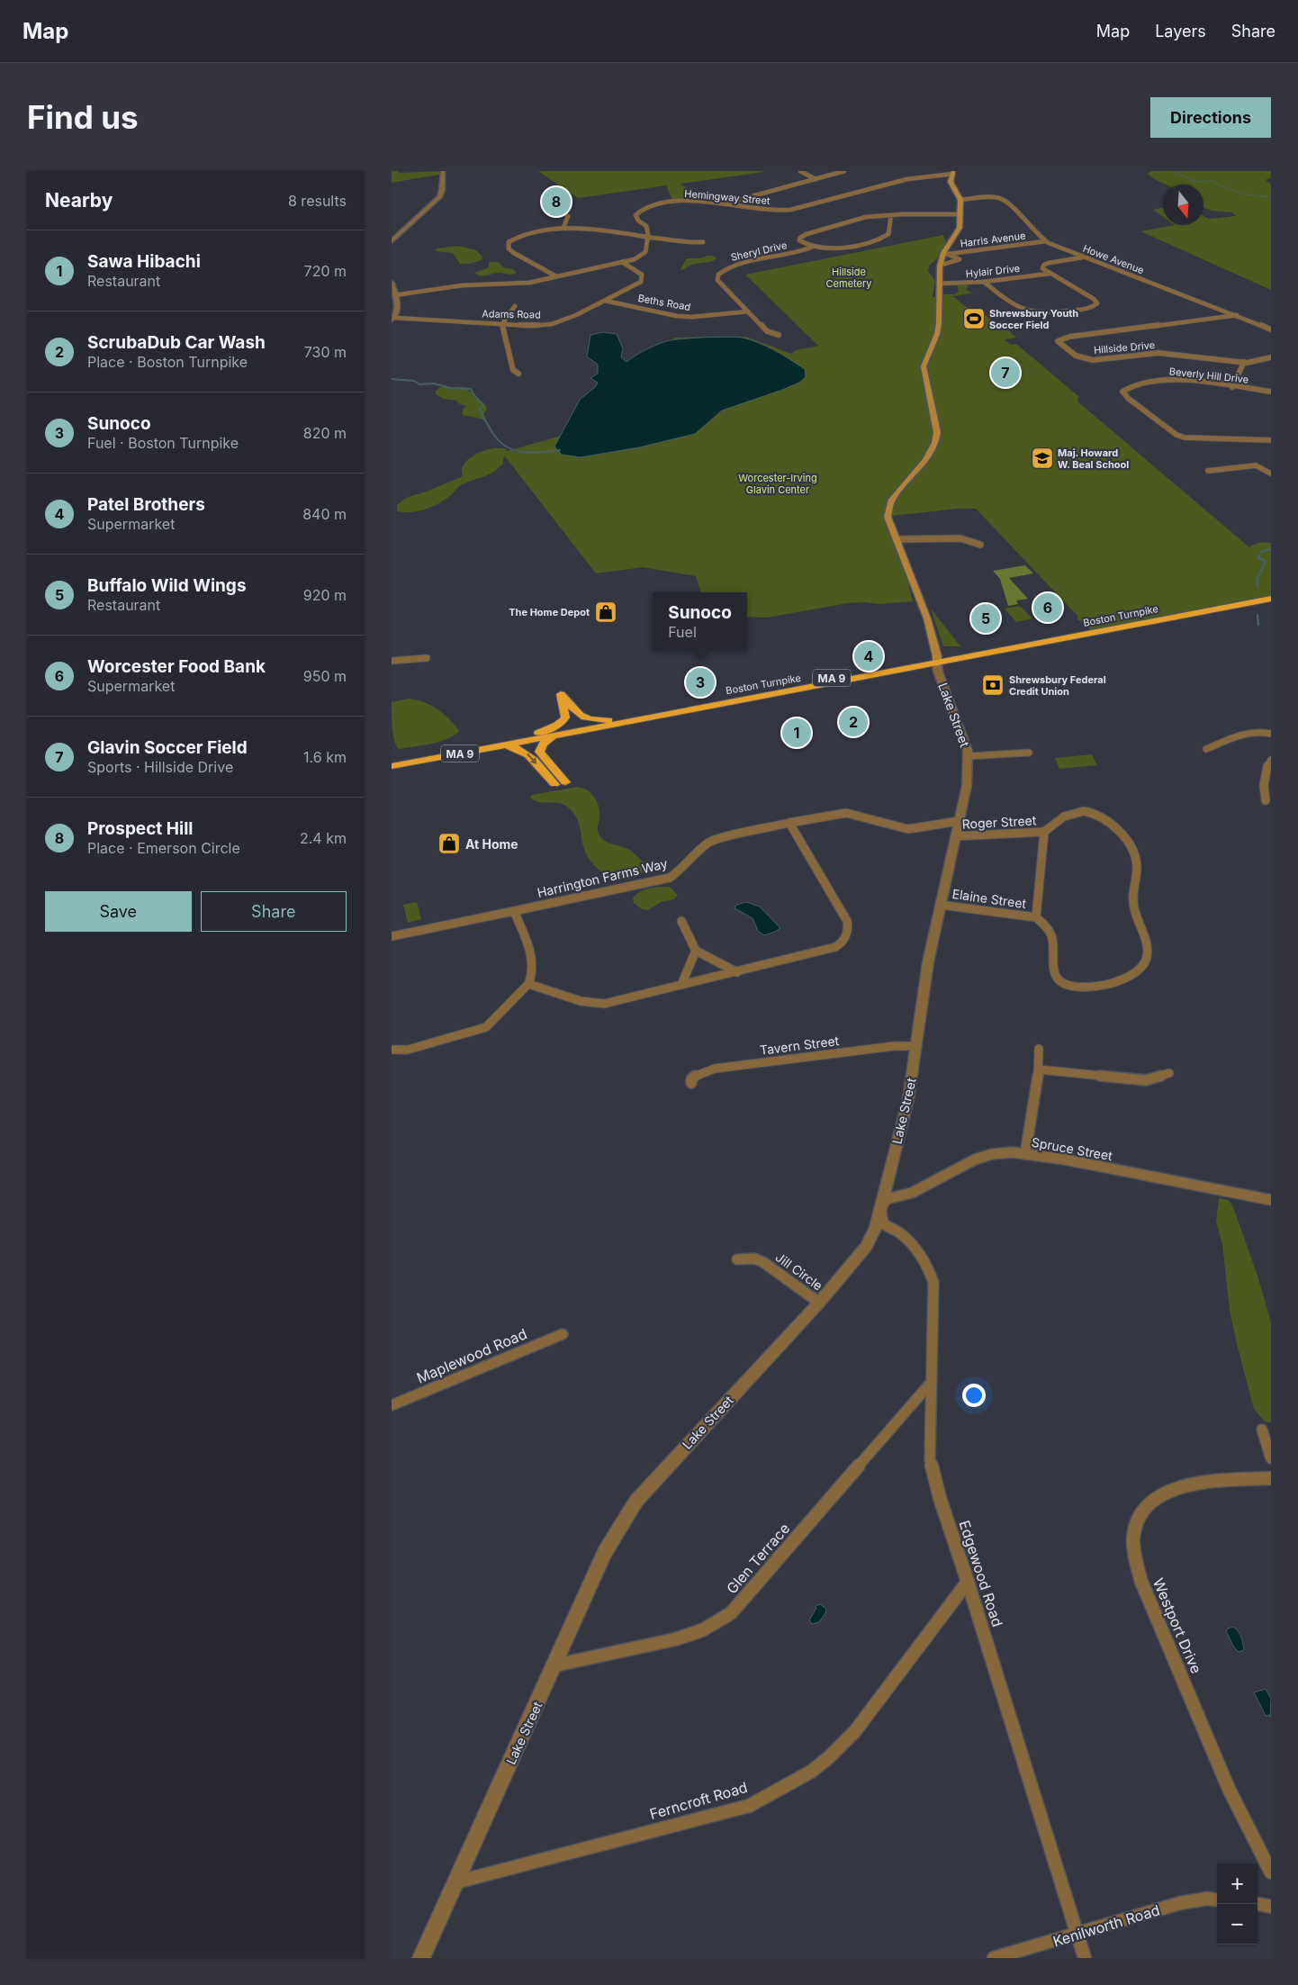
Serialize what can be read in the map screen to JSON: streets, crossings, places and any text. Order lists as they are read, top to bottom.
{
  "streets": {
    "highway": ["Boston Turnpike", "MA 9"],
    "main road": ["Lake Street"],
    "street": [
      "Hemingway Street",
      "Harris Avenue",
      "Sheryl Drive",
      "Howe Avenue",
      "Hylair Drive",
      "Beths Road",
      "Adams Road",
      "Hillside Drive",
      "Beverly Hill Drive",
      "Roger Street",
      "Harrington Farms Way",
      "Elaine Street",
      "Tavern Street",
      "Spruce Street",
      "Jill Circle",
      "Maplewood Road",
      "Glen Terrace",
      "Edgewood Road",
      "Westport Drive",
      "Ferncroft Road",
      "Kenilworth Road"
    ]
  },
  "crossings": [
    ["Hemingway Street", "Lake Street"],
    ["Harris Avenue", "Howe Avenue"],
    ["Harris Avenue", "Lake Street"],
    ["Sheryl Drive", "Beths Road"],
    ["Howe Avenue", "Hillside Drive"],
    ["Howe Avenue", "Lake Street"],
    ["Hylair Drive", "Lake Street"],
    ["Beths Road", "Adams Road"],
    ["Boston Turnpike", "Lake Street"],
    ["Lake Street", "Roger Street"],
    ["Lake Street", "Harrington Farms Way"],
    ["Lake Street", "Elaine Street"],
    ["Lake Street", "Tavern Street"],
    ["Lake Street", "Spruce Street"],
    ["Lake Street", "Jill Circle"],
    ["Lake Street", "Glen Terrace"],
    ["Lake Street", "Edgewood Road"],
    ["Lake Street", "Ferncroft Road"],
    ["Spruce Street", "Edgewood Road"],
    ["Glen Terrace", "Edgewood Road"],
    ["Edgewood Road", "Ferncroft Road"],
    ["Edgewood Road", "Kenilworth Road"]
  ],
  "parks": ["Hillside Cemetery", "Worcester-Irving Glavin Center"],
  "places": {
    "sports": ["Shrewsbury Youth Soccer Field"],
    "school or university": ["Maj. Howard W. Beal School"],
    "shop": ["The Home Depot", "At Home"],
    "bank": ["Shrewsbury Federal Credit Union"]
  },
  "north": "bottom",
  "page": {
    "header": "Map",
    "nav": ["Map", "Layers", "Share"],
    "buttons": [
      "Directions",
      ["Save", "Share"]
    ],
    "title": "Find us",
    "heading": ["Nearby", "8 results"],
    "pins": [
      "8",
      "7",
      "6",
      "5",
      "4",
      "3",
      "2",
      "1"
    ],
    "list": [
      {
        "mark": "1",
        "name": "Sawa Hibachi",
        "note": "Restaurant",
        "value": "720 m"
      },
      {
        "mark": "2",
        "name": "ScrubaDub Car Wash",
        "note": "Place · Boston Turnpike",
        "value": "730 m"
      },
      {
        "mark": "3",
        "name": "Sunoco",
        "note": "Fuel · Boston Turnpike",
        "value": "820 m"
      },
      {
        "mark": "4",
        "name": "Patel Brothers",
        "note": "Supermarket",
        "value": "840 m"
      },
      {
        "mark": "5",
        "name": "Buffalo Wild Wings",
        "note": "Restaurant",
        "value": "920 m"
      },
      {
        "mark": "6",
        "name": "Worcester Food Bank",
        "note": "Supermarket",
        "value": "950 m"
      },
      {
        "mark": "7",
        "name": "Glavin Soccer Field",
        "note": "Sports · Hillside Drive",
        "value": "1.6 km"
      },
      {
        "mark": "8",
        "name": "Prospect Hill",
        "note": "Place · Emerson Circle",
        "value": "2.4 km"
      }
    ],
    "popup": ["Sunoco", "Fuel"],
    "map_buttons": ["+", "−"]
  }
}
